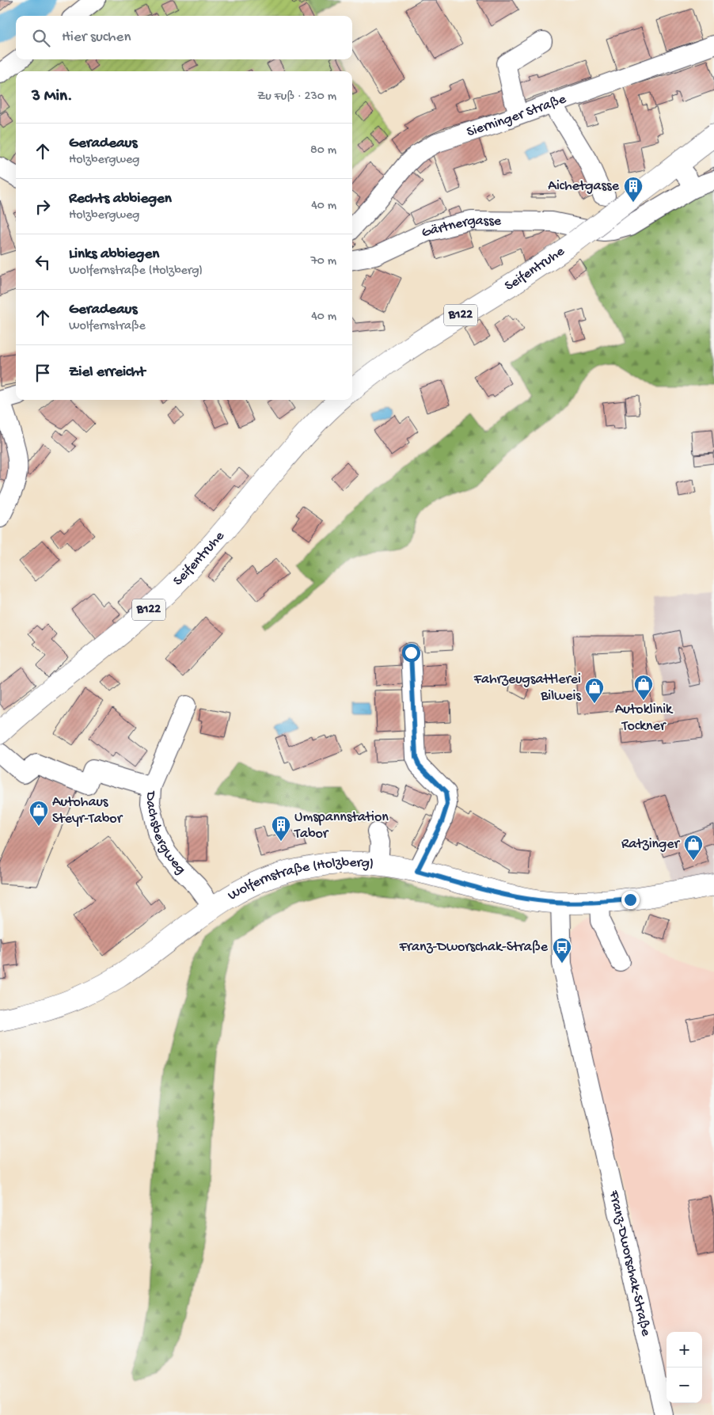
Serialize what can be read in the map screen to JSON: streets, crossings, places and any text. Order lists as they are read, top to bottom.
{
  "streets": {
    "main road": ["Seifentruhe", "B122", "Wolfernstraße (Holzberg)"],
    "street": [
      "Sierninger Straße",
      "Gärtnergasse",
      "Dachsbergweg",
      "Franz-Dworschak-Straße"
    ]
  },
  "crossings": [
    ["Gärtnergasse", "Seifentruhe"],
    ["Dachsbergweg", "Wolfernstraße (Holzberg)"],
    ["Wolfernstraße (Holzberg)", "Franz-Dworschak-Straße"]
  ],
  "places": {
    "building": ["Aichetgasse", "Umspannstation Tabor"],
    "shop": [
      "Autoklinik Tockner",
      "Fahrzeugsattlerei Bilweis",
      "Autohaus Steyr-Tabor",
      "Ratzinger"
    ],
    "bus stop": ["Franz-Dworschak-Straße"]
  },
  "page": {
    "search": "Hier suchen",
    "heading": ["3 Min.", "Zu Fuß · 230 m"],
    "list": [
      ["Geradeaus", "Holzbergweg", "80 m"],
      ["Rechts abbiegen", "Holzbergweg", "40 m"],
      ["Links abbiegen", "Wolfernstraße (Holzberg)", "70 m"],
      ["Geradeaus", "Wolfernstraße", "40 m"],
      "Ziel erreicht"
    ],
    "map_buttons": ["+", "−"]
  }
}
